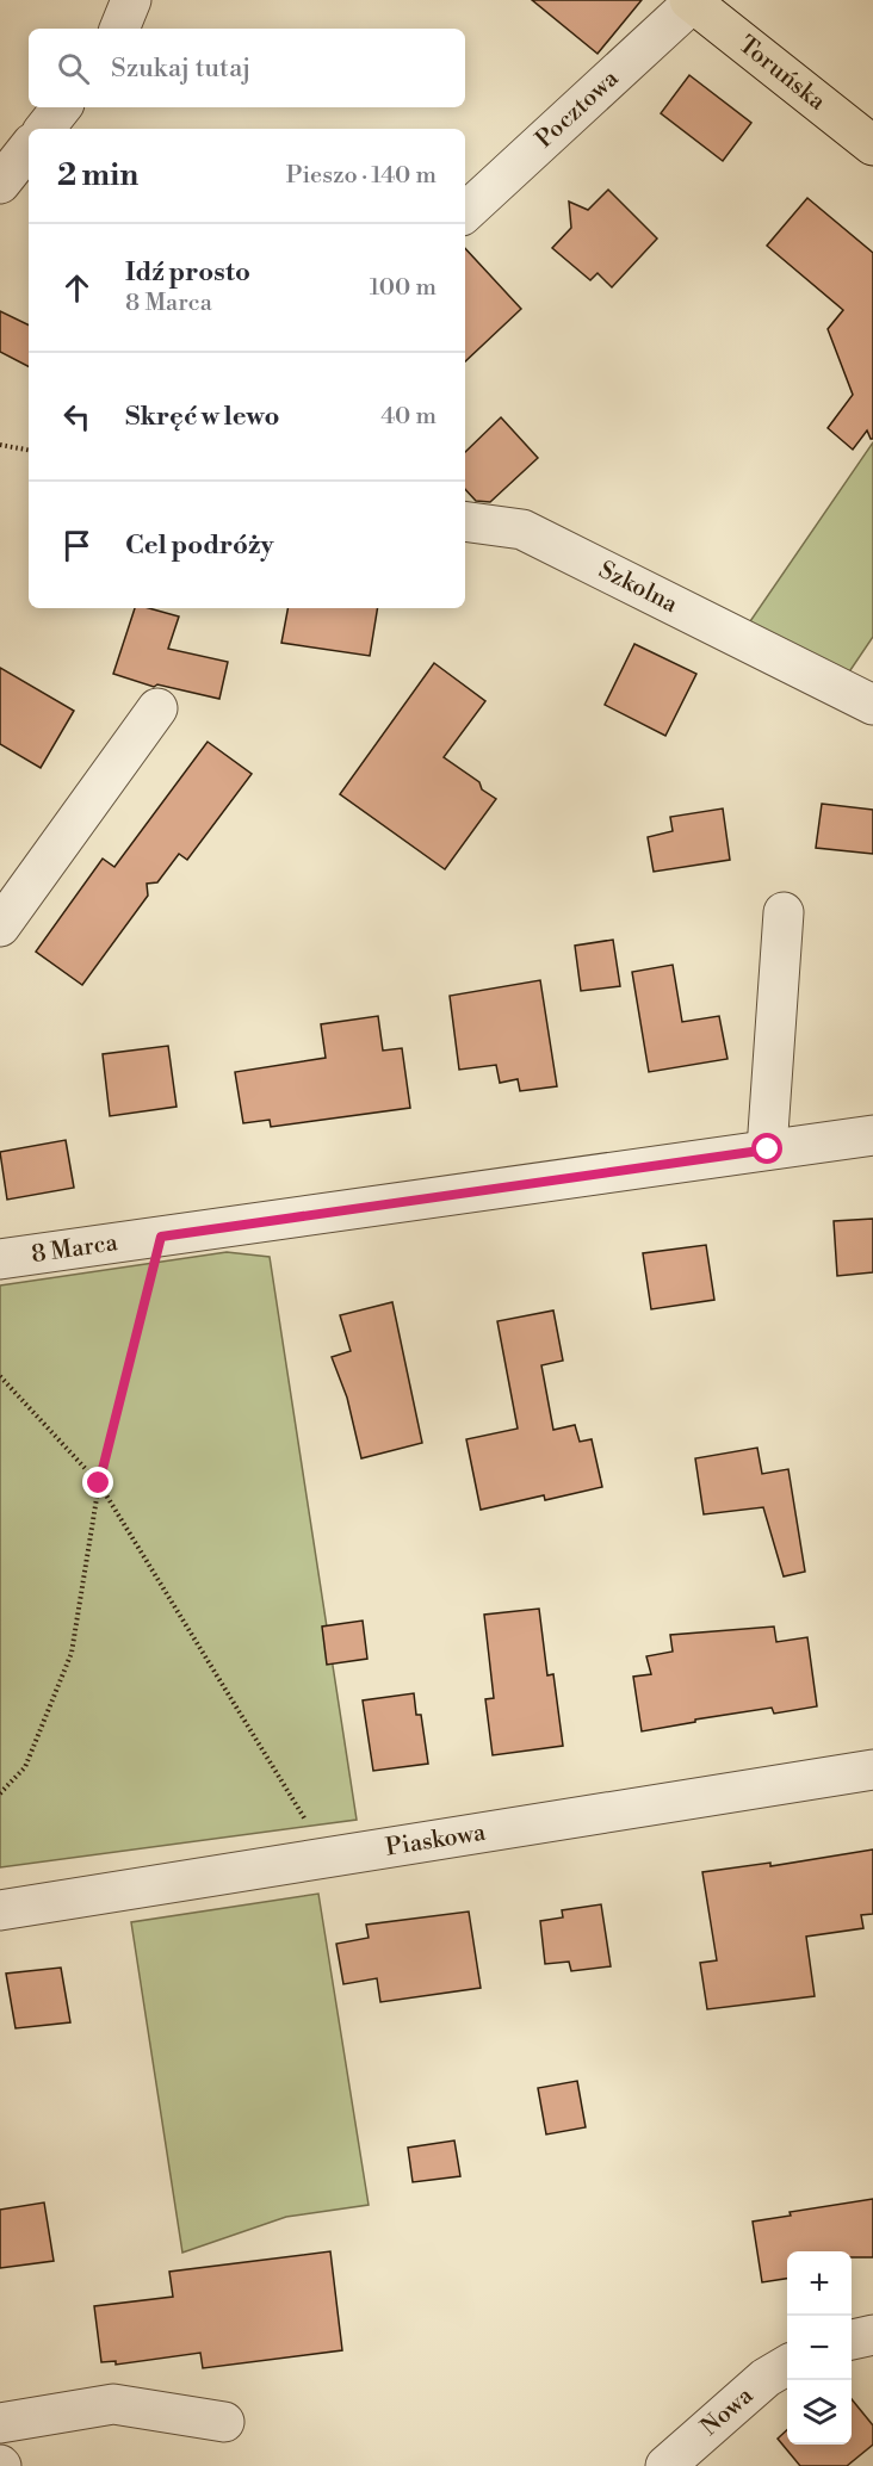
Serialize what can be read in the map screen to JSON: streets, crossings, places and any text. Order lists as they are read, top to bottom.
{
  "streets": {
    "main road": ["Toruńska"],
    "street": [
      "Pocztowa",
      "Szkolna",
      "8 Marca",
      "Piaskowa",
      "Nowa"
    ]
  },
  "crossings": [
    ["Toruńska", "Pocztowa"]
  ],
  "page": {
    "search": "Szukaj tutaj",
    "heading": ["2 min", "Pieszo · 140 m"],
    "list": [
      ["Idź prosto", "8 Marca", "100 m"],
      ["Skręć w lewo", "40 m"],
      "Cel podróży"
    ],
    "map_buttons": ["+", "−"]
  }
}
